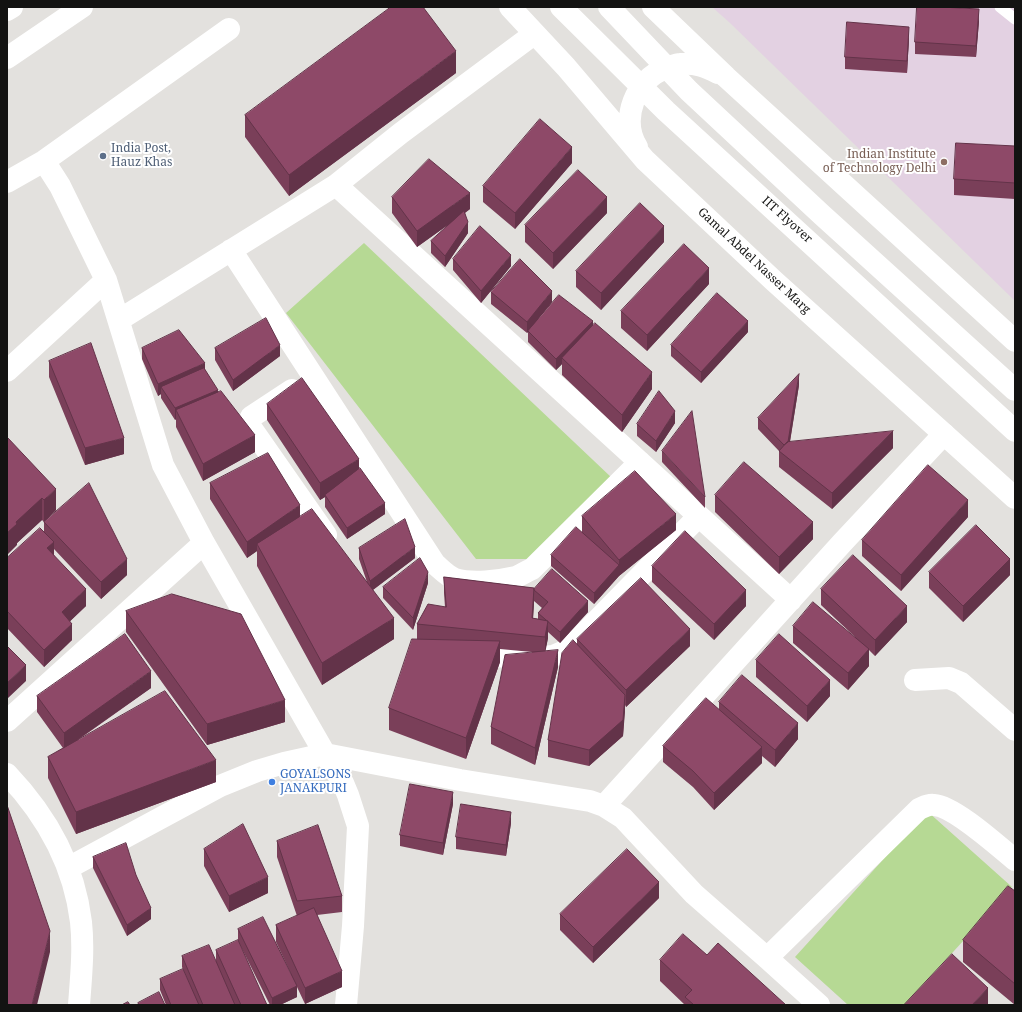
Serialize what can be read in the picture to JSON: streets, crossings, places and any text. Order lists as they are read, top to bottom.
{
  "streets": {
    "main road": ["IIT Flyover", "Gamal Abdel Nasser Marg"]
  },
  "places": ["India Post, Hauz Khas", "Indian Institute of Technology Delhi", "GOYALSONS JANAKPURI"]
}
